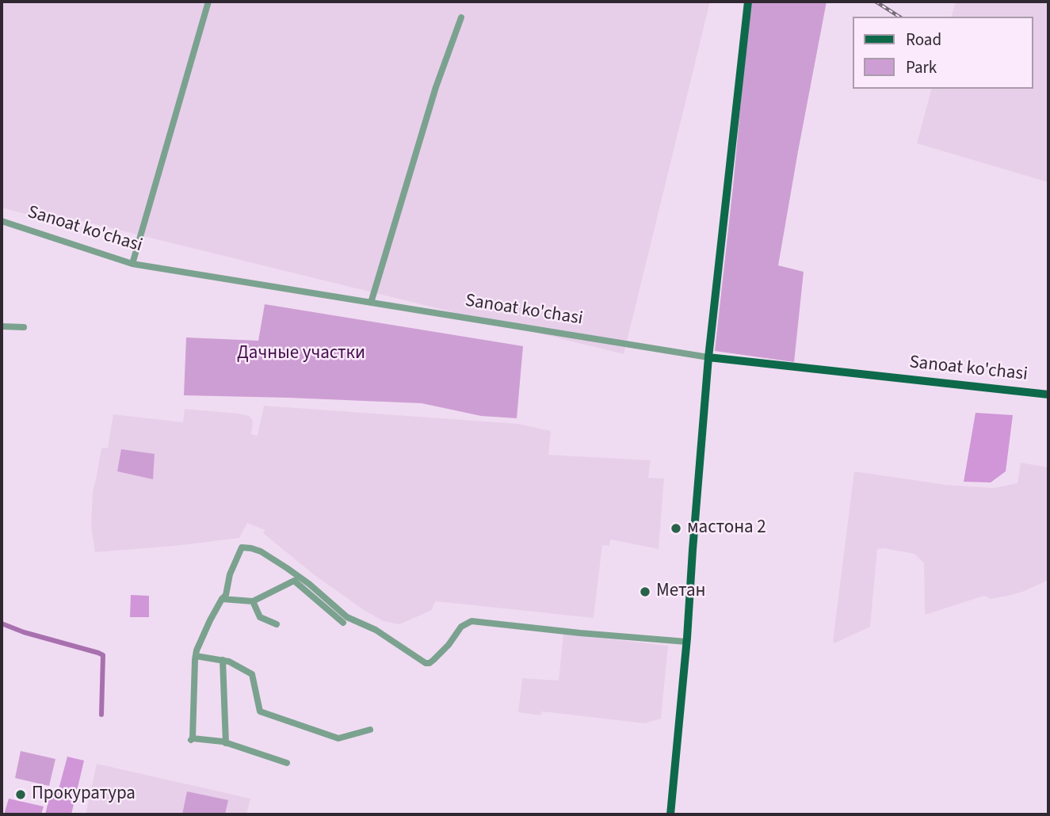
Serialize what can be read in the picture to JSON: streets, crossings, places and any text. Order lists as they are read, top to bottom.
{
  "streets": {
    "main road": ["Sanoat ko'chasi"]
  },
  "parks": ["Дачные участки"],
  "places": ["мастона 2", "Метан", "Прокуратура"],
  "legend": ["Road", "Park"]
}
